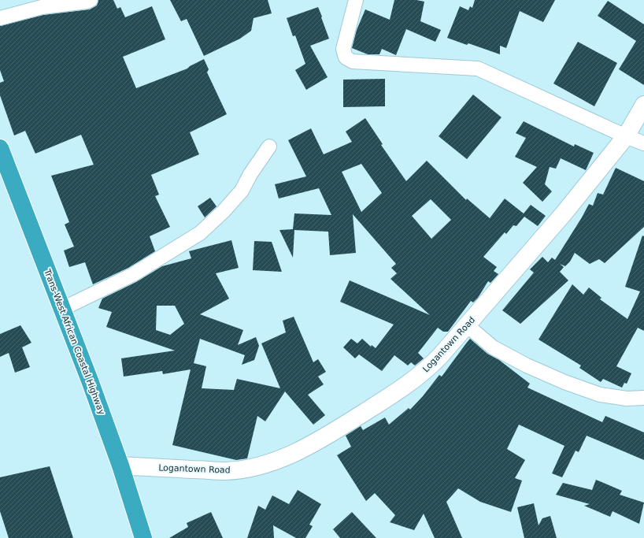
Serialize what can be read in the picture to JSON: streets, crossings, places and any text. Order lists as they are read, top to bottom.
{
  "streets": {
    "highway": ["Trans-West African Coastal Highway"],
    "street": ["Logantown Road"]
  },
  "crossings": [
    ["Trans-West African Coastal Highway", "Logantown Road"]
  ]
}
